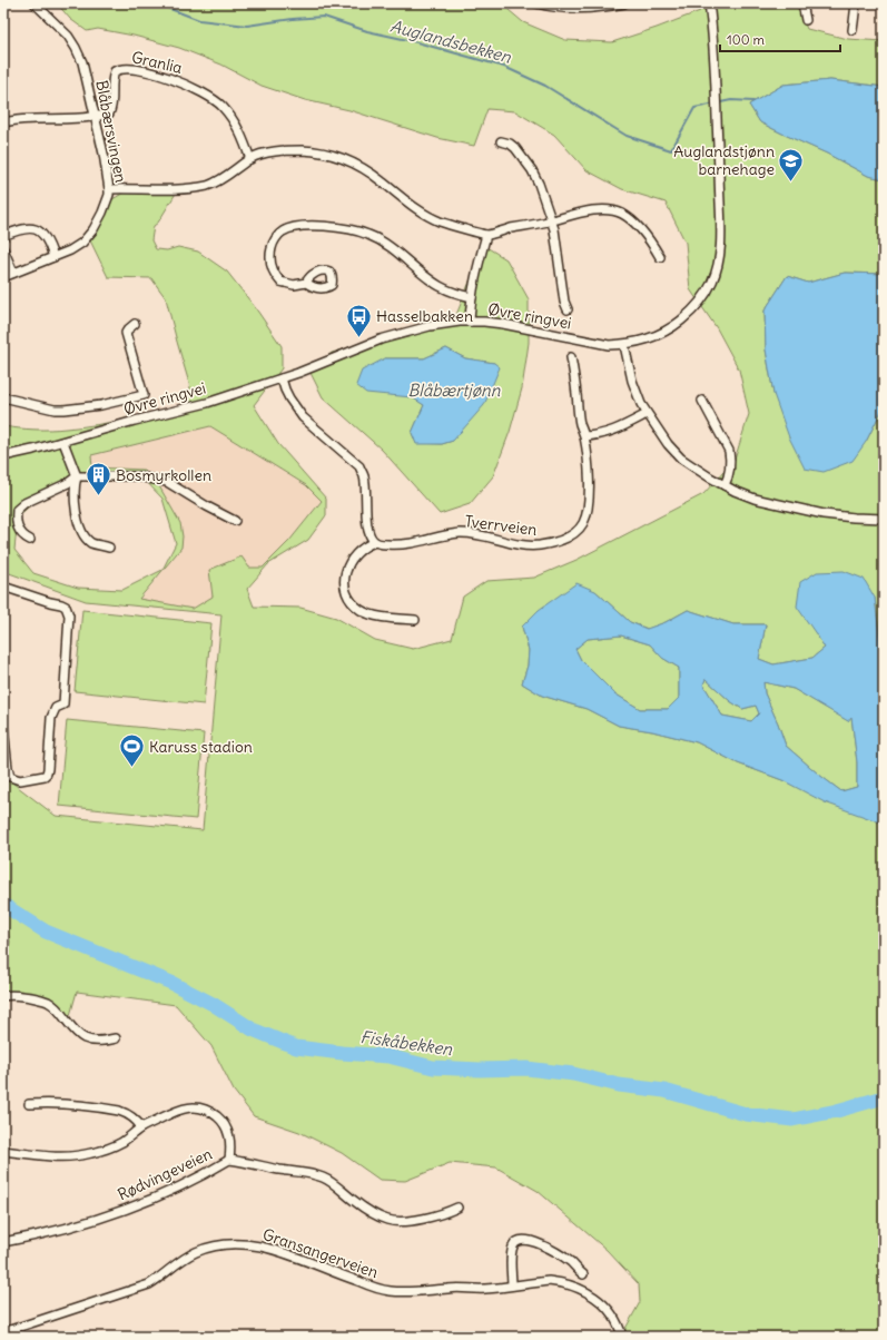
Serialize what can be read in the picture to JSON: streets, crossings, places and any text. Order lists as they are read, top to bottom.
{
  "streets": {
    "street": [
      "Granlia",
      "Blåbærsvingen",
      "Øvre ringvei",
      "Tverrveien",
      "Rødvingeveien",
      "Gransangerveien"
    ]
  },
  "crossings": [
    ["Granlia", "Blåbærsvingen"]
  ],
  "water": ["Auglandsbekken", "Blåbærtjønn", "Fiskåbekken"],
  "places": {
    "school or university": ["Auglandstjønn barnehage"],
    "bus stop": ["Hasselbakken"],
    "building": ["Bosmyrkollen"],
    "sports": ["Karuss stadion"]
  },
  "scale_bar": "100 m"
}
